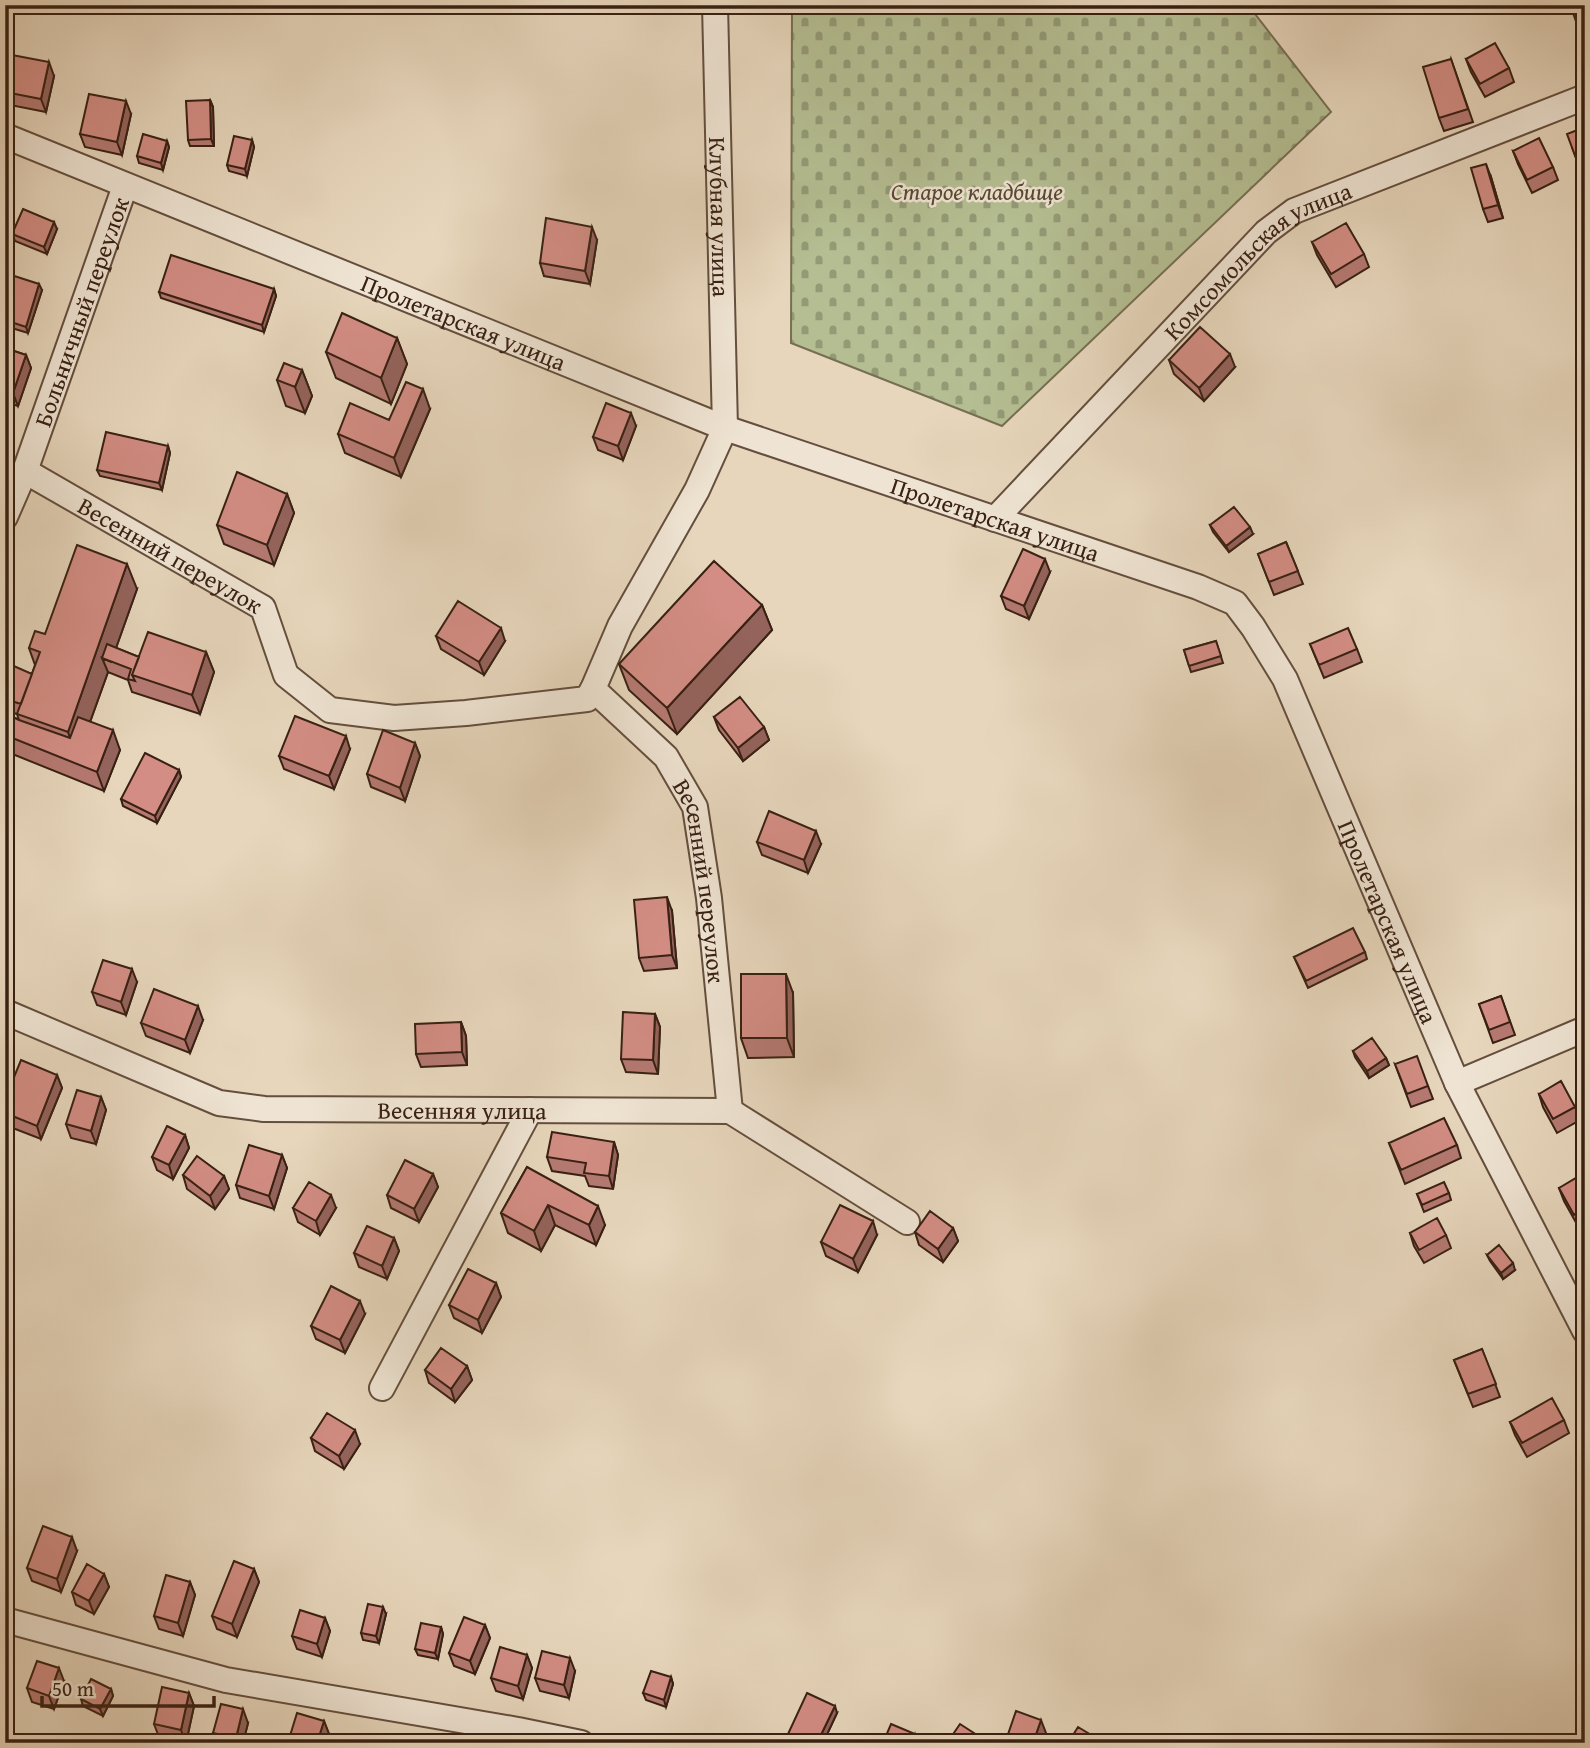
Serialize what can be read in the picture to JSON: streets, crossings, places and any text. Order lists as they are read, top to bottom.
{
  "streets": {
    "street": [
      "Клубная улица",
      "Комсомольская улица",
      "Больничный переулок",
      "Пролетарская улица",
      "Весенний переулок",
      "Весенняя улица"
    ]
  },
  "crossings": [
    ["Клубная улица", "Пролетарская улица"],
    ["Комсомольская улица", "Пролетарская улица"],
    ["Больничный переулок", "Пролетарская улица"],
    ["Больничный переулок", "Весенний переулок"],
    ["Весенний переулок", "Весенняя улица"]
  ],
  "parks": ["Старое кладбище"],
  "scale_bar": "50 m"
}
